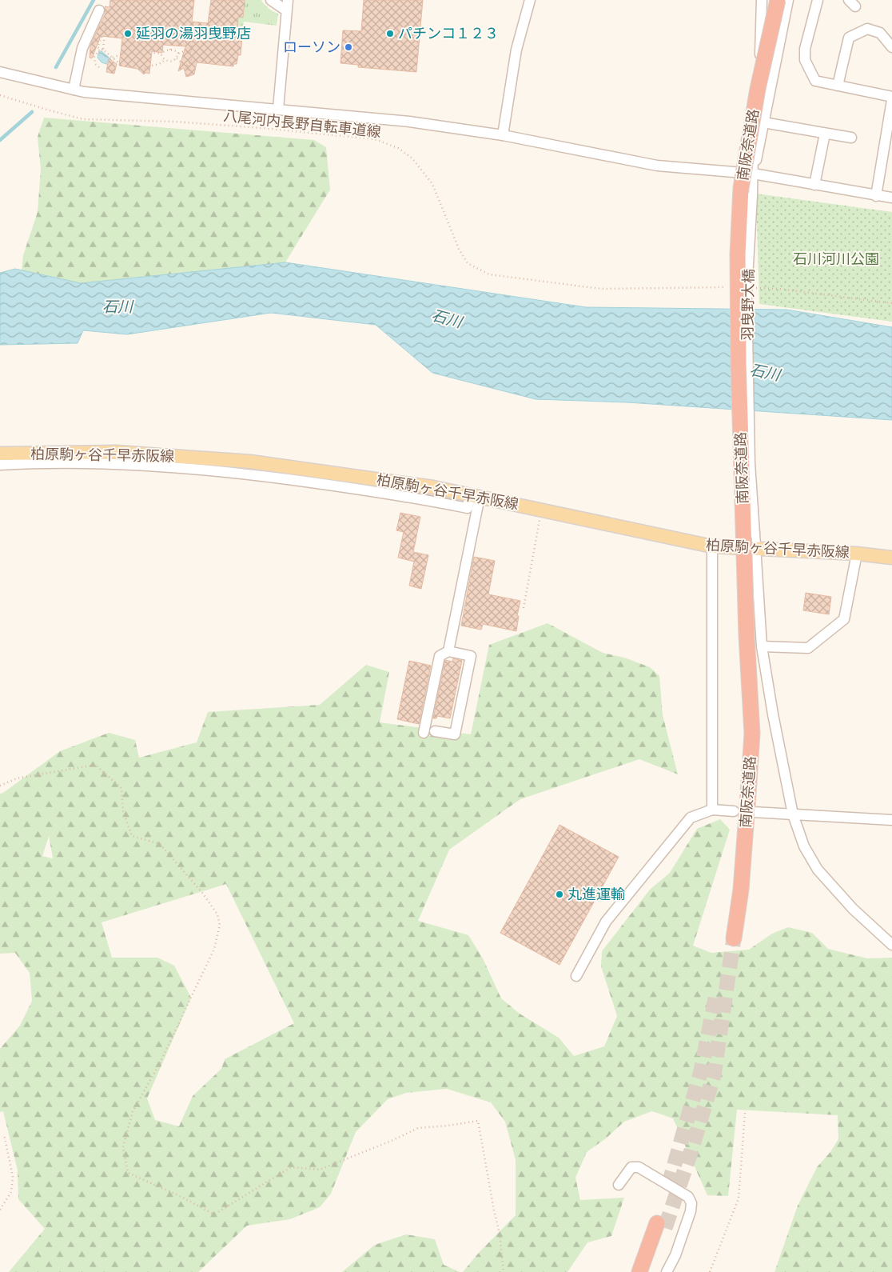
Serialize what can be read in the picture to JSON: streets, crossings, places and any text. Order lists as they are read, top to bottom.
{
  "streets": {
    "highway": ["南阪奈道路"],
    "main road": ["柏原駒ヶ谷千早赤阪線"],
    "street": ["羽曳野大橋"],
    "path": ["八尾河内長野自転車道線"]
  },
  "crossings": [
    ["羽曳野大橋", "柏原駒ヶ谷千早赤阪線"]
  ],
  "water": ["石川"],
  "parks": ["石川河川公園"],
  "places": [
    "延羽の湯羽曳野店",
    "パチンコ１２３",
    "ローソン",
    "丸進運輸"
  ]
}
